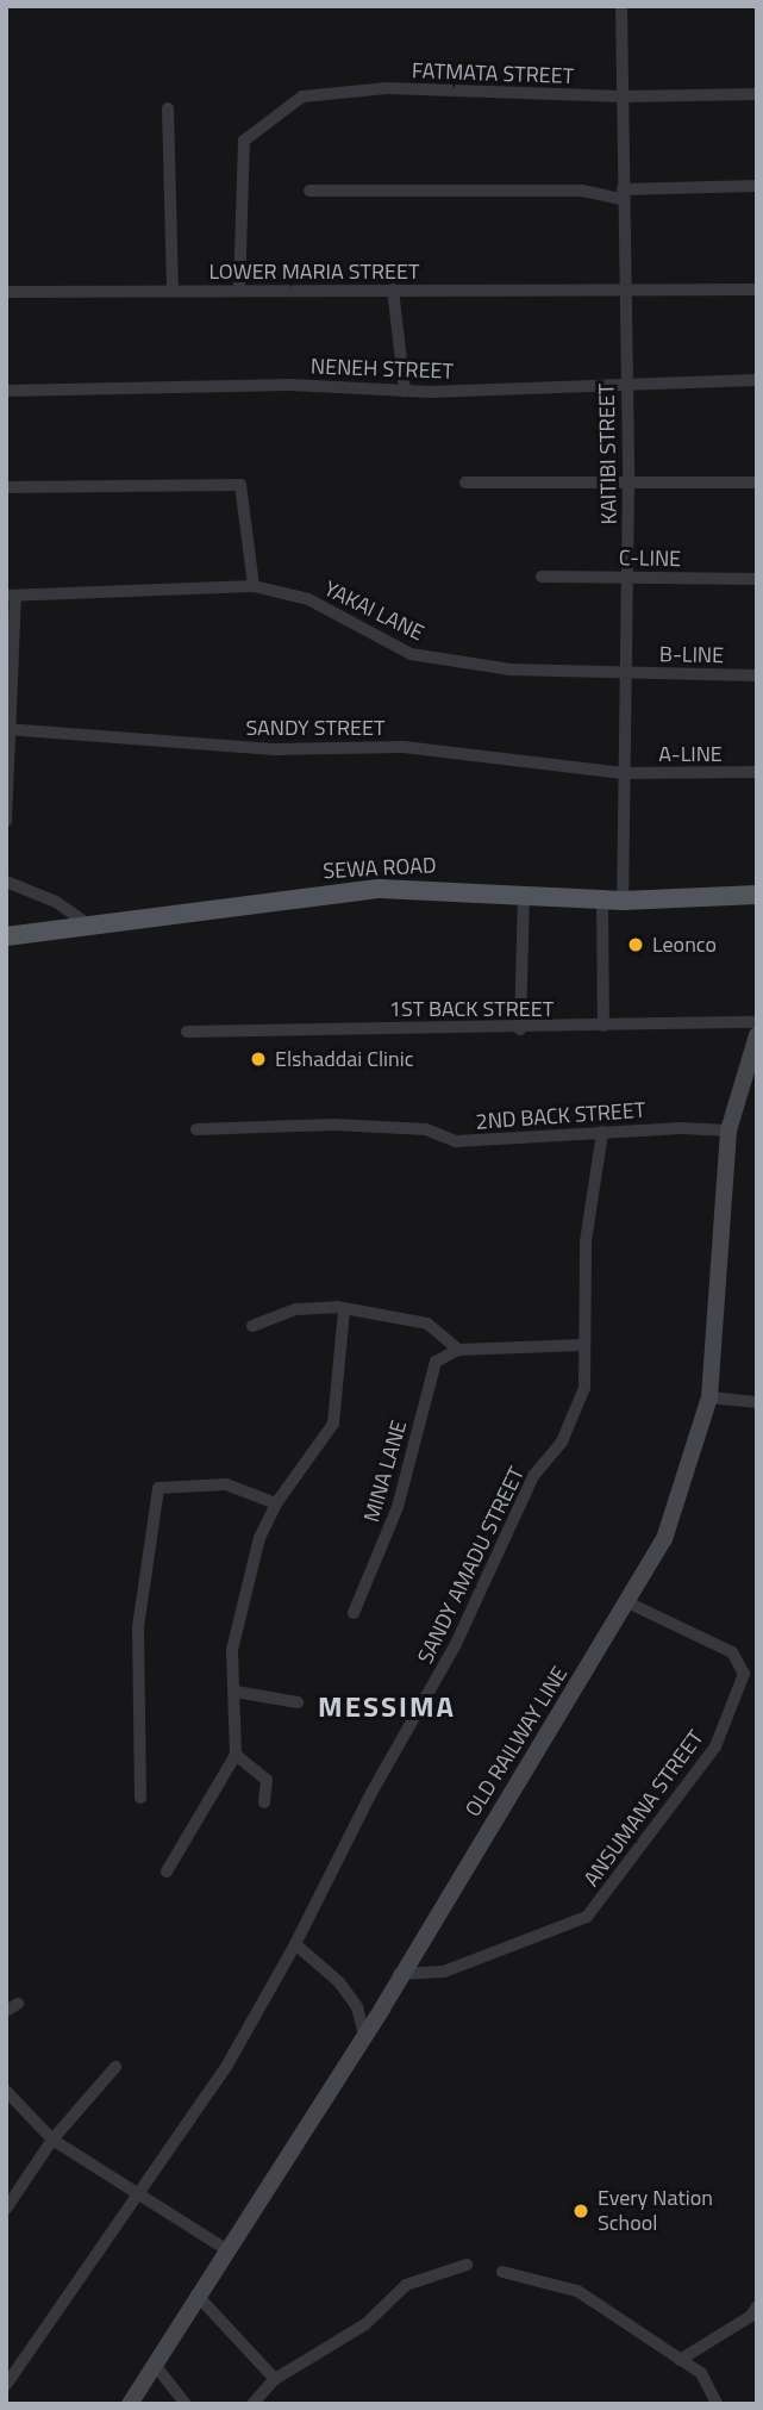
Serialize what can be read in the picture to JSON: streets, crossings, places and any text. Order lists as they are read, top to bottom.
{
  "streets": {
    "main road": ["SEWA ROAD"],
    "street": [
      "FATMATA STREET",
      "LOWER MARIA STREET",
      "NENEH STREET",
      "KAITIBI STREET",
      "C-LINE",
      "YAKAI LANE",
      "B-LINE",
      "SANDY STREET",
      "A-LINE",
      "1ST BACK STREET",
      "2ND BACK STREET",
      "MINA LANE",
      "SANDY AMADU STREET",
      "OLD RAILWAY LINE",
      "ANSUMANA STREET"
    ]
  },
  "crossings": [
    ["FATMATA STREET", "LOWER MARIA STREET"],
    ["FATMATA STREET", "KAITIBI STREET"],
    ["LOWER MARIA STREET", "KAITIBI STREET"],
    ["NENEH STREET", "KAITIBI STREET"],
    ["KAITIBI STREET", "C-LINE"],
    ["KAITIBI STREET", "YAKAI LANE"],
    ["KAITIBI STREET", "B-LINE"],
    ["KAITIBI STREET", "SANDY STREET"],
    ["KAITIBI STREET", "A-LINE"],
    ["KAITIBI STREET", "SEWA ROAD"],
    ["KAITIBI STREET", "1ST BACK STREET"],
    ["YAKAI LANE", "B-LINE"],
    ["SANDY STREET", "A-LINE"],
    ["2ND BACK STREET", "SANDY AMADU STREET"],
    ["2ND BACK STREET", "OLD RAILWAY LINE"],
    ["OLD RAILWAY LINE", "ANSUMANA STREET"]
  ],
  "districts": ["MESSIMA"],
  "places": ["Leonco", "Elshaddai Clinic", "Every Nation School"]
}
